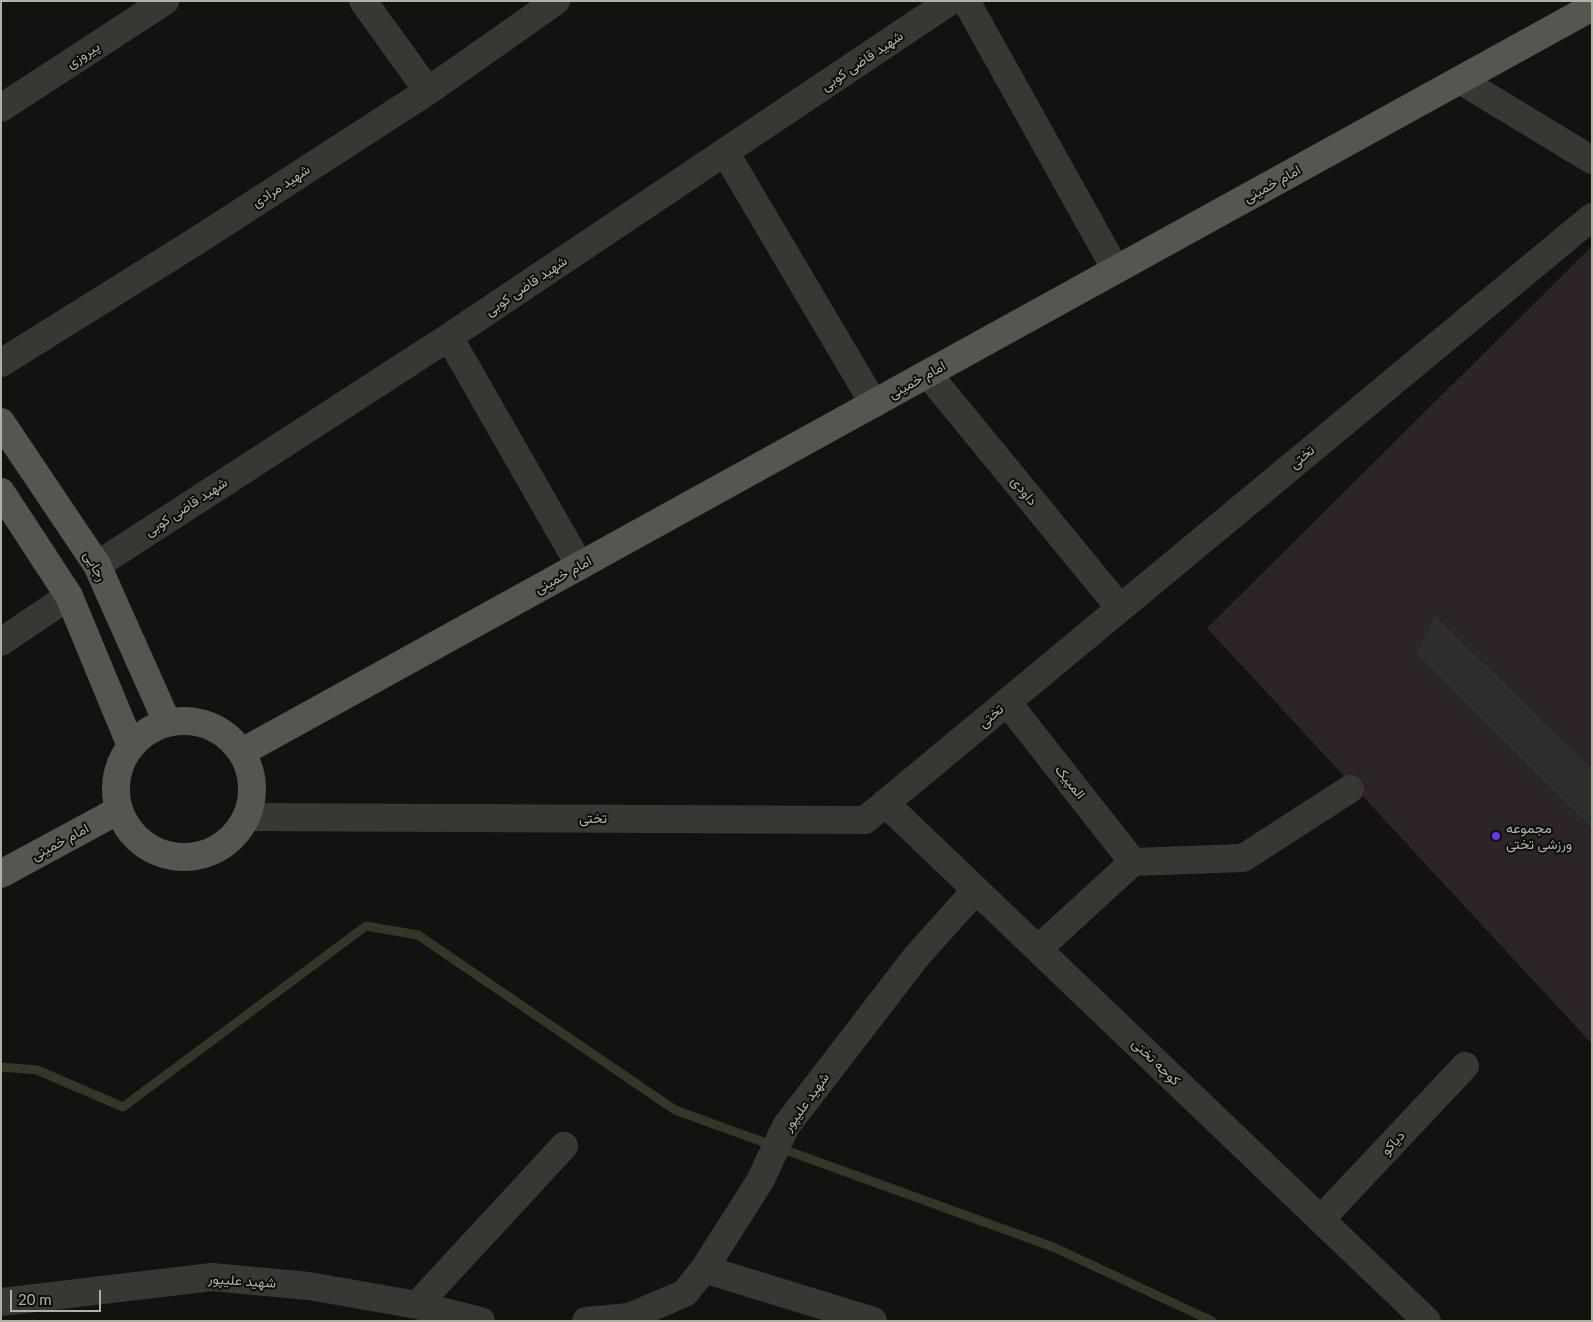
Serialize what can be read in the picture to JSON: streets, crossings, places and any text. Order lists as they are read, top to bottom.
{
  "streets": {
    "main road": ["امام خمینی", "رجایی"],
    "street": [
      "پیروزی",
      "شهید قاضی کوبی",
      "شهید مرادی",
      "تختی",
      "داودی",
      "المپیک",
      "کوچه تختی",
      "شهید علیپور",
      "دیاکو"
    ]
  },
  "crossings": [
    ["شهید قاضی کوبی", "رجایی"],
    ["امام خمینی", "تختی"],
    ["امام خمینی", "داودی"],
    ["امام خمینی", "رجایی"],
    ["تختی", "داودی"],
    ["تختی", "رجایی"],
    ["تختی", "المپیک"],
    ["تختی", "کوچه تختی"],
    ["کوچه تختی", "شهید علیپور"],
    ["کوچه تختی", "دیاکو"]
  ],
  "places": ["مجموعه ورزشی تختی"],
  "scale_bar": "20 m"
}
